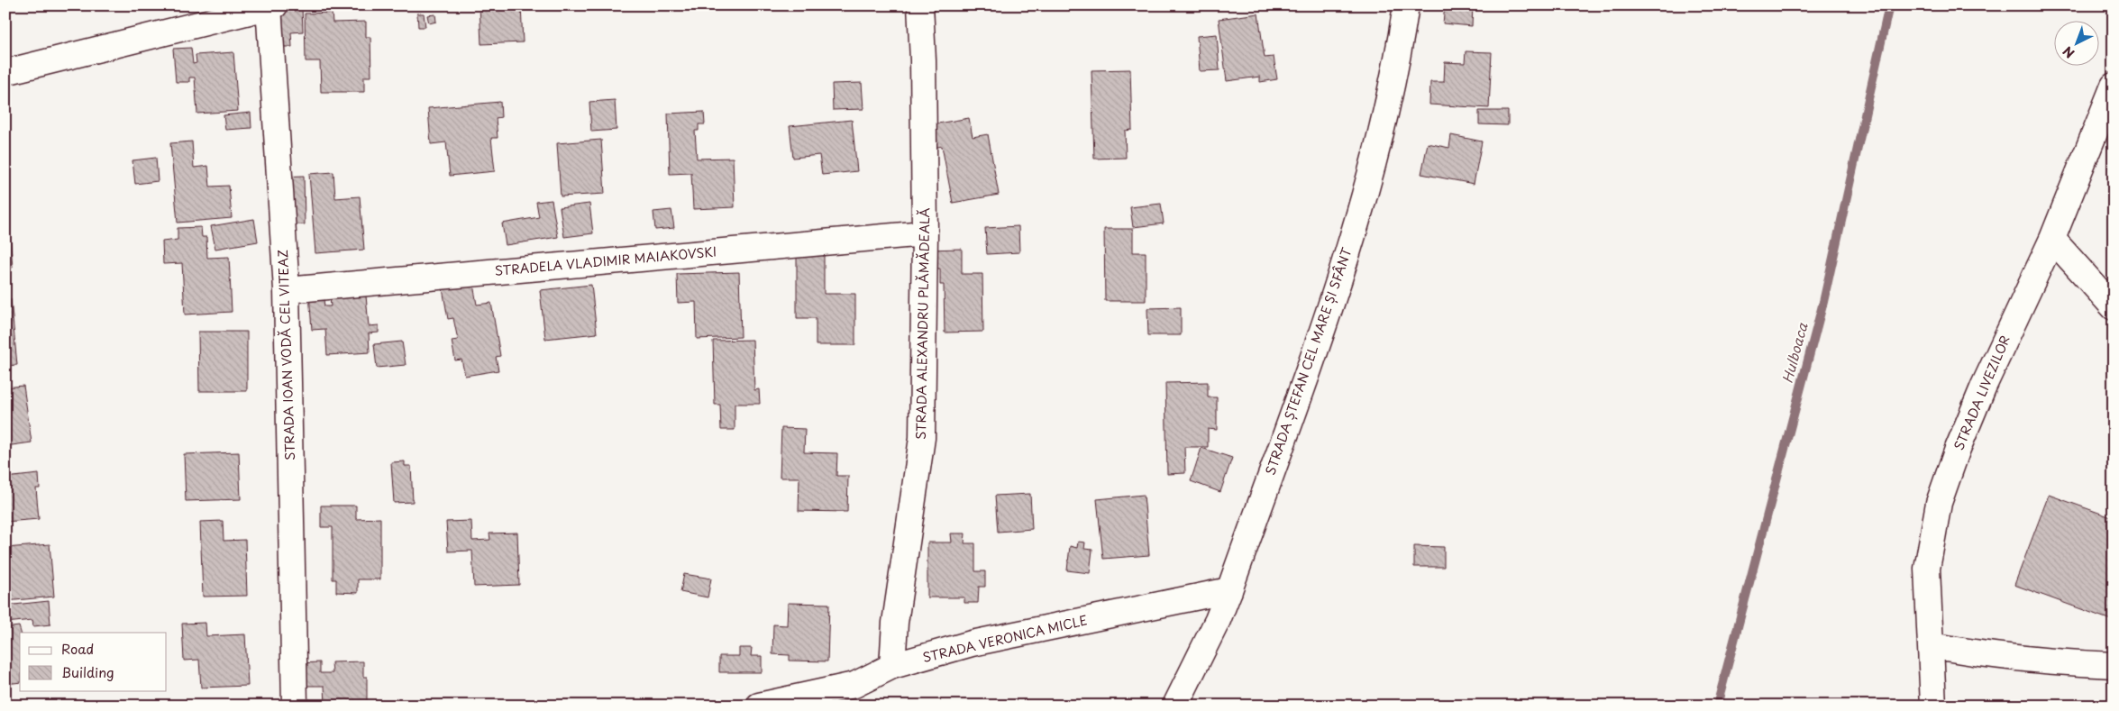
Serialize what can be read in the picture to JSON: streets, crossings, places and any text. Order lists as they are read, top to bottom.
{
  "streets": {
    "street": [
      "STRADELA VLADIMIR MAIAKOVSKI",
      "STRADA ALEXANDRU PLĂMĂDEALĂ",
      "STRADA IOAN VODĂ CEL VITEAZ",
      "STRADA ȘTEFAN CEL MARE ȘI SFÂNT",
      "STRADA LIVEZILOR",
      "STRADA VERONICA MICLE"
    ]
  },
  "crossings": [
    ["STRADELA VLADIMIR MAIAKOVSKI", "STRADA ALEXANDRU PLĂMĂDEALĂ"],
    ["STRADELA VLADIMIR MAIAKOVSKI", "STRADA IOAN VODĂ CEL VITEAZ"],
    ["STRADA ALEXANDRU PLĂMĂDEALĂ", "STRADA VERONICA MICLE"],
    ["STRADA ȘTEFAN CEL MARE ȘI SFÂNT", "STRADA VERONICA MICLE"]
  ],
  "water": ["Hulboaca"],
  "legend": ["Road", "Building"],
  "north": "bottom left"
}
